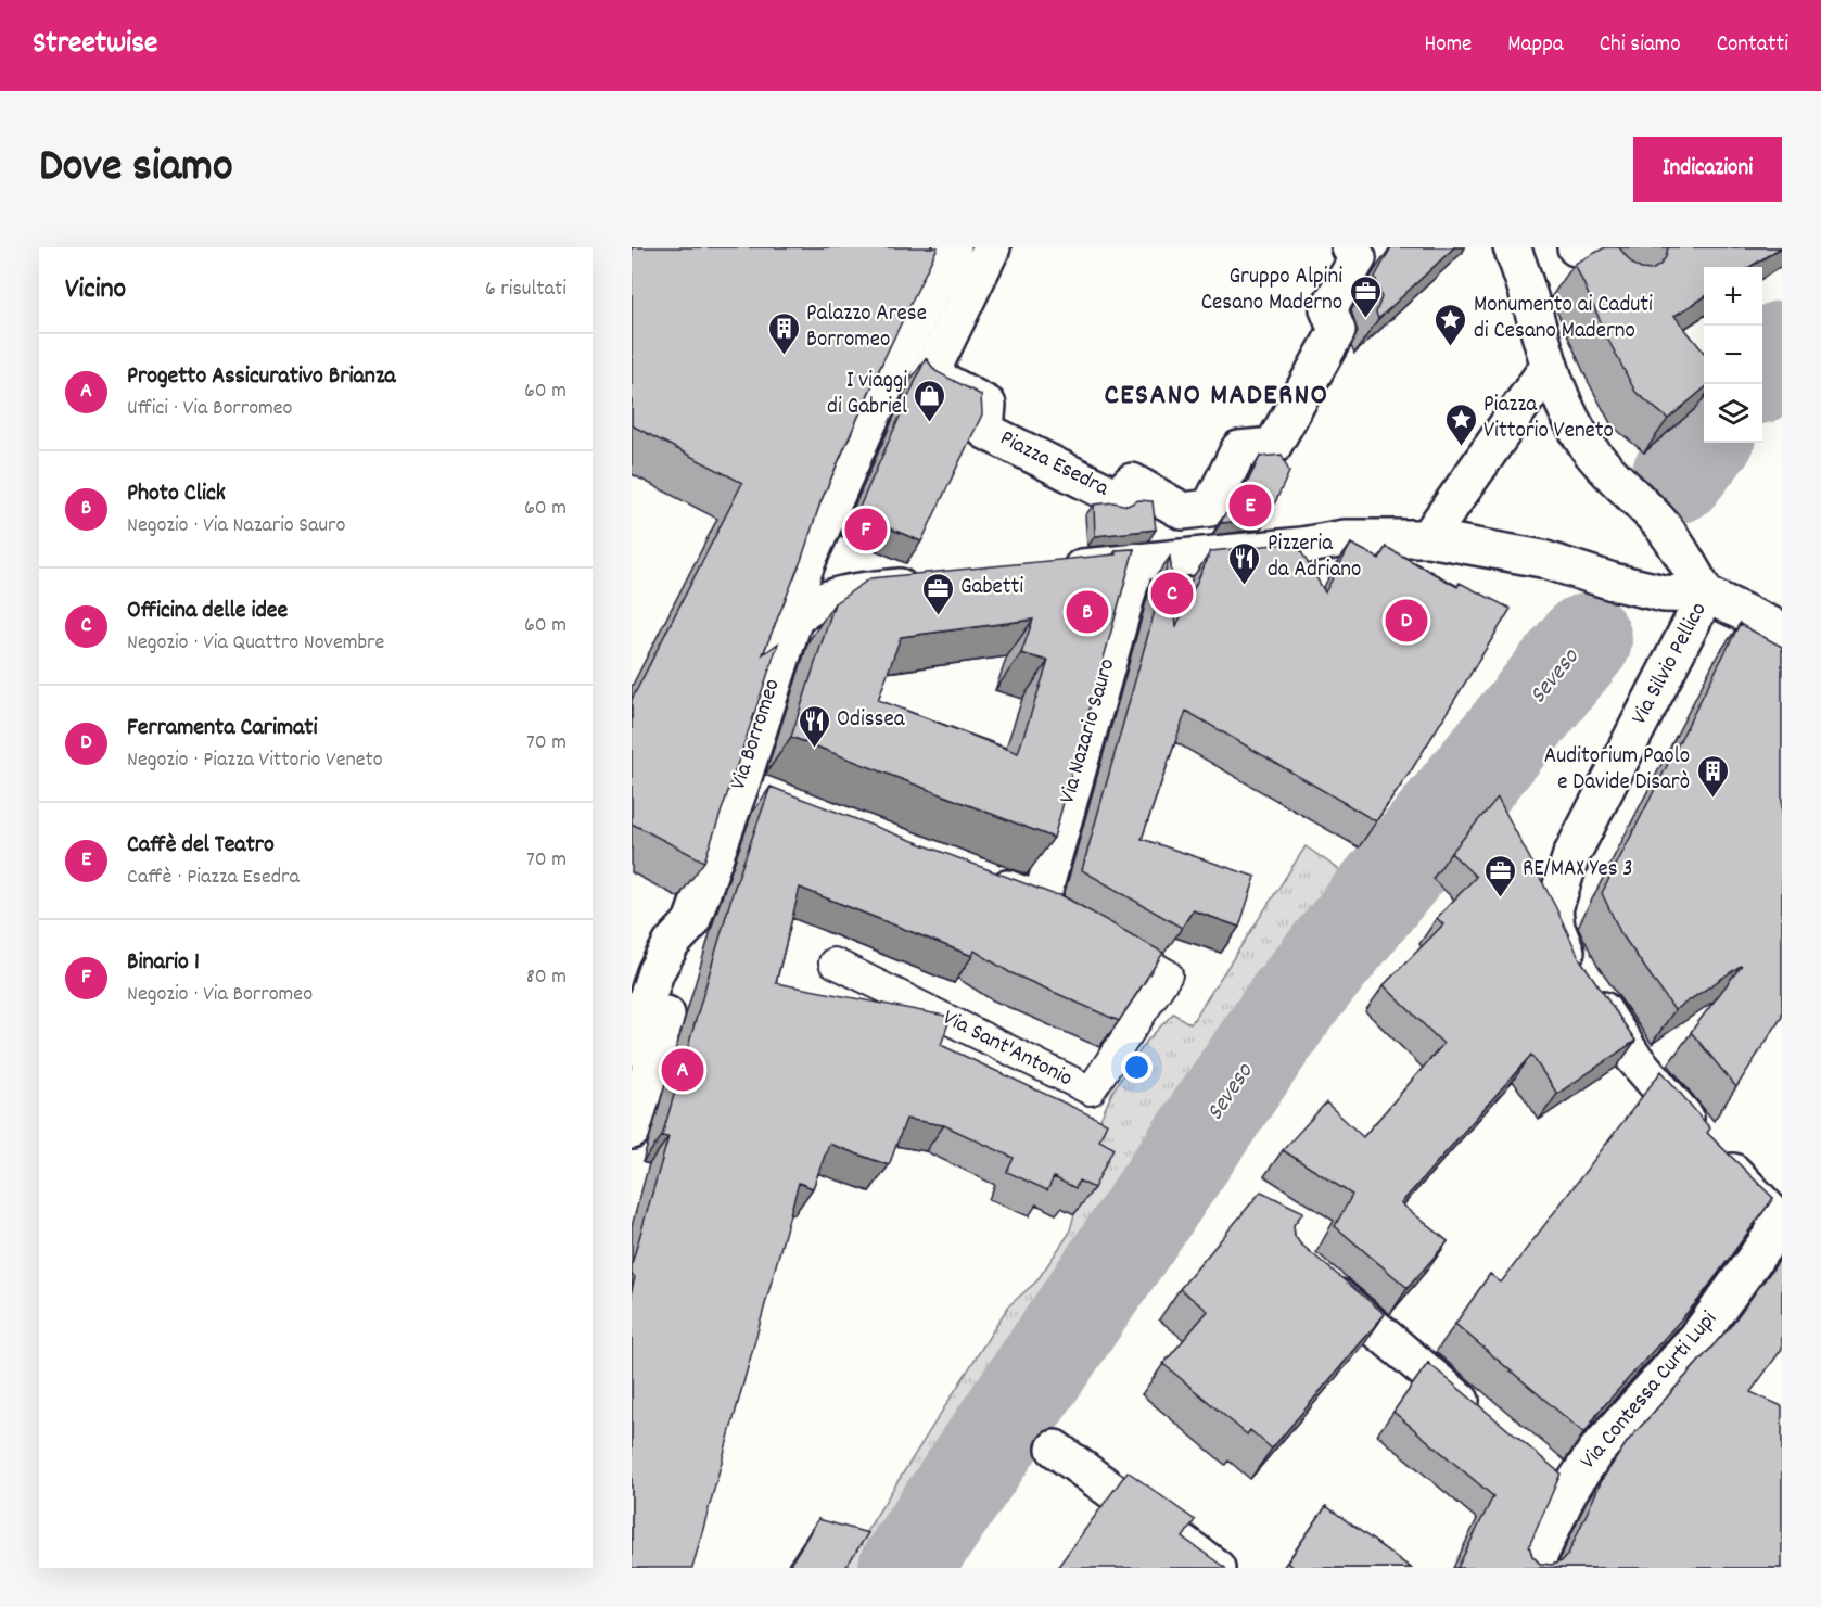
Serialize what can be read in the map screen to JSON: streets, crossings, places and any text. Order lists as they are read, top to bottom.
{
  "streets": {
    "street": [
      "Piazza Esedra",
      "Via Silvio Pellico",
      "Via Nazario Sauro",
      "Via Borromeo",
      "Via Contessa Curti Lupi"
    ],
    "lane": ["Via Sant'Antonio"]
  },
  "crossings": [
    ["Via Silvio Pellico", "Via Contessa Curti Lupi"]
  ],
  "districts": ["CESANO MADERNO"],
  "water": ["Seveso"],
  "places": {
    "office": ["Gruppo Alpini Cesano Maderno", "Gabetti", "RE/MAX Yes 3"],
    "place": ["Monumento ai Caduti di Cesano Maderno", "Piazza Vittorio Veneto"],
    "building": ["Palazzo Arese Borromeo", "Auditorium Paolo e Davide Disarò"],
    "shop": ["I viaggi di Gabriel"],
    "restaurant": ["Pizzeria da Adriano", "Odissea"]
  },
  "page": {
    "header": "Streetwise",
    "nav": [
      "Home",
      "Mappa",
      "Chi siamo",
      "Contatti"
    ],
    "title": "Dove siamo",
    "buttons": "Indicazioni",
    "heading": ["Vicino", "6 risultati"],
    "map_buttons": ["+", "−"],
    "list": [
      {
        "mark": "A",
        "name": "Progetto Assicurativo Brianza",
        "note": "Uffici · Via Borromeo",
        "value": "60 m"
      },
      {
        "mark": "B",
        "name": "Photo Click",
        "note": "Negozio · Via Nazario Sauro",
        "value": "60 m"
      },
      {
        "mark": "C",
        "name": "Officina delle idee",
        "note": "Negozio · Via Quattro Novembre",
        "value": "60 m"
      },
      {
        "mark": "D",
        "name": "Ferramenta Carimati",
        "note": "Negozio · Piazza Vittorio Veneto",
        "value": "70 m"
      },
      {
        "mark": "E",
        "name": "Caffè del Teatro",
        "note": "Caffè · Piazza Esedra",
        "value": "70 m"
      },
      {
        "mark": "F",
        "name": "Binario 1",
        "note": "Negozio · Via Borromeo",
        "value": "80 m"
      }
    ],
    "pins": [
      "E",
      "F",
      "C",
      "B",
      "D",
      "A"
    ]
  }
}
